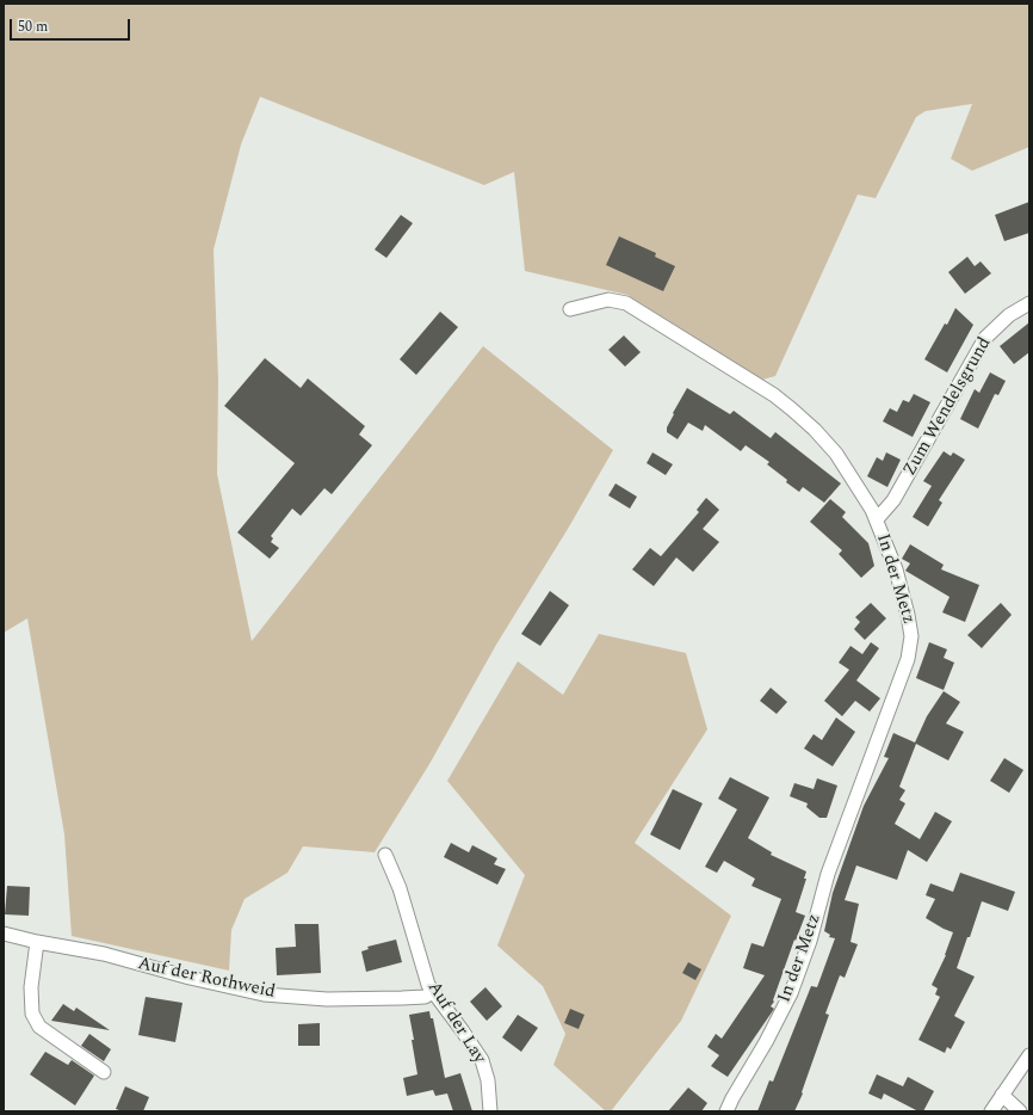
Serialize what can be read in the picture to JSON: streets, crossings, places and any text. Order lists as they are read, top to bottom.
{
  "streets": {
    "street": [
      "Zum Wendelsgrund",
      "In der Metz",
      "Auf der Rothweid",
      "Auf der Lay"
    ]
  },
  "crossings": [
    ["Zum Wendelsgrund", "In der Metz"],
    ["Auf der Rothweid", "Auf der Lay"]
  ],
  "scale_bar": "50 m"
}
